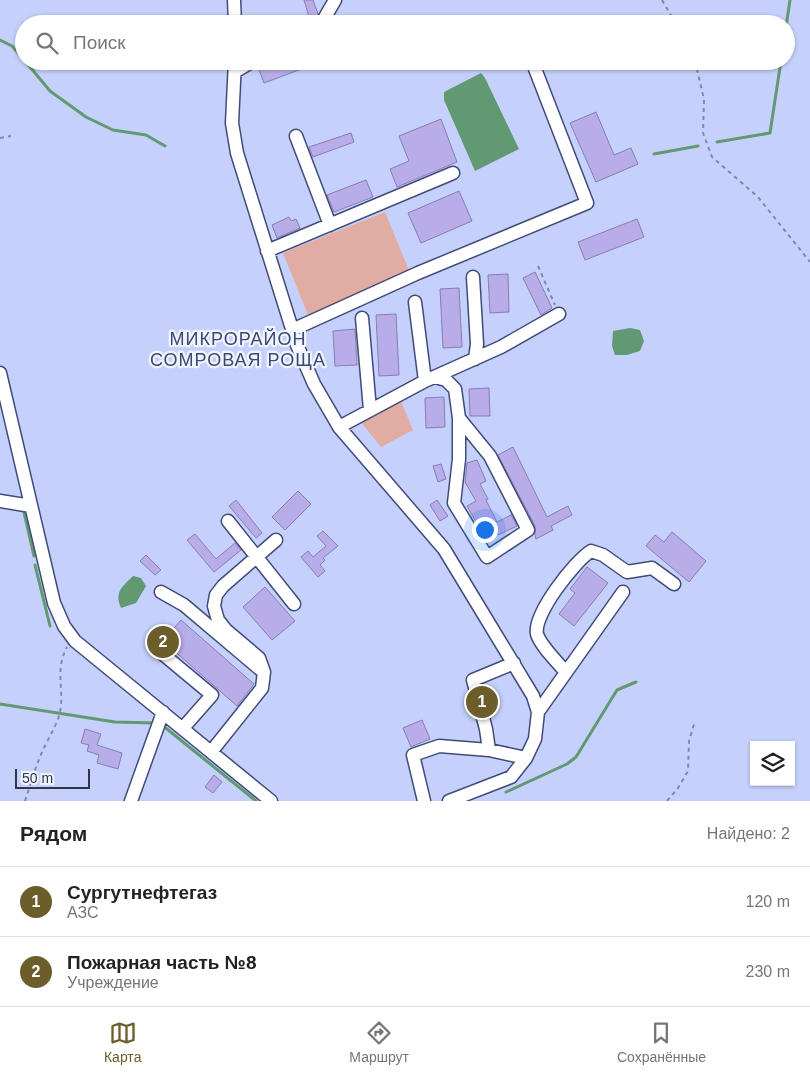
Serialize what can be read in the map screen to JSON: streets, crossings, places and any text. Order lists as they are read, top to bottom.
{
  "districts": ["МИКРОРАЙОН СОМРОВАЯ РОЩА"],
  "scale_bar": "50 m",
  "page": {
    "search": "Поиск",
    "pins": ["2", "1"],
    "scale": "50 m",
    "heading": ["Рядом", "Найдено: 2"],
    "list": [
      {
        "mark": "1",
        "name": "Сургутнефтегаз",
        "note": "АЗС",
        "value": "120 m"
      },
      {
        "mark": "2",
        "name": "Пожарная часть №8",
        "note": "Учреждение",
        "value": "230 m"
      }
    ],
    "nav": ["Карта", "Маршрут", "Сохранённые"]
  }
}
